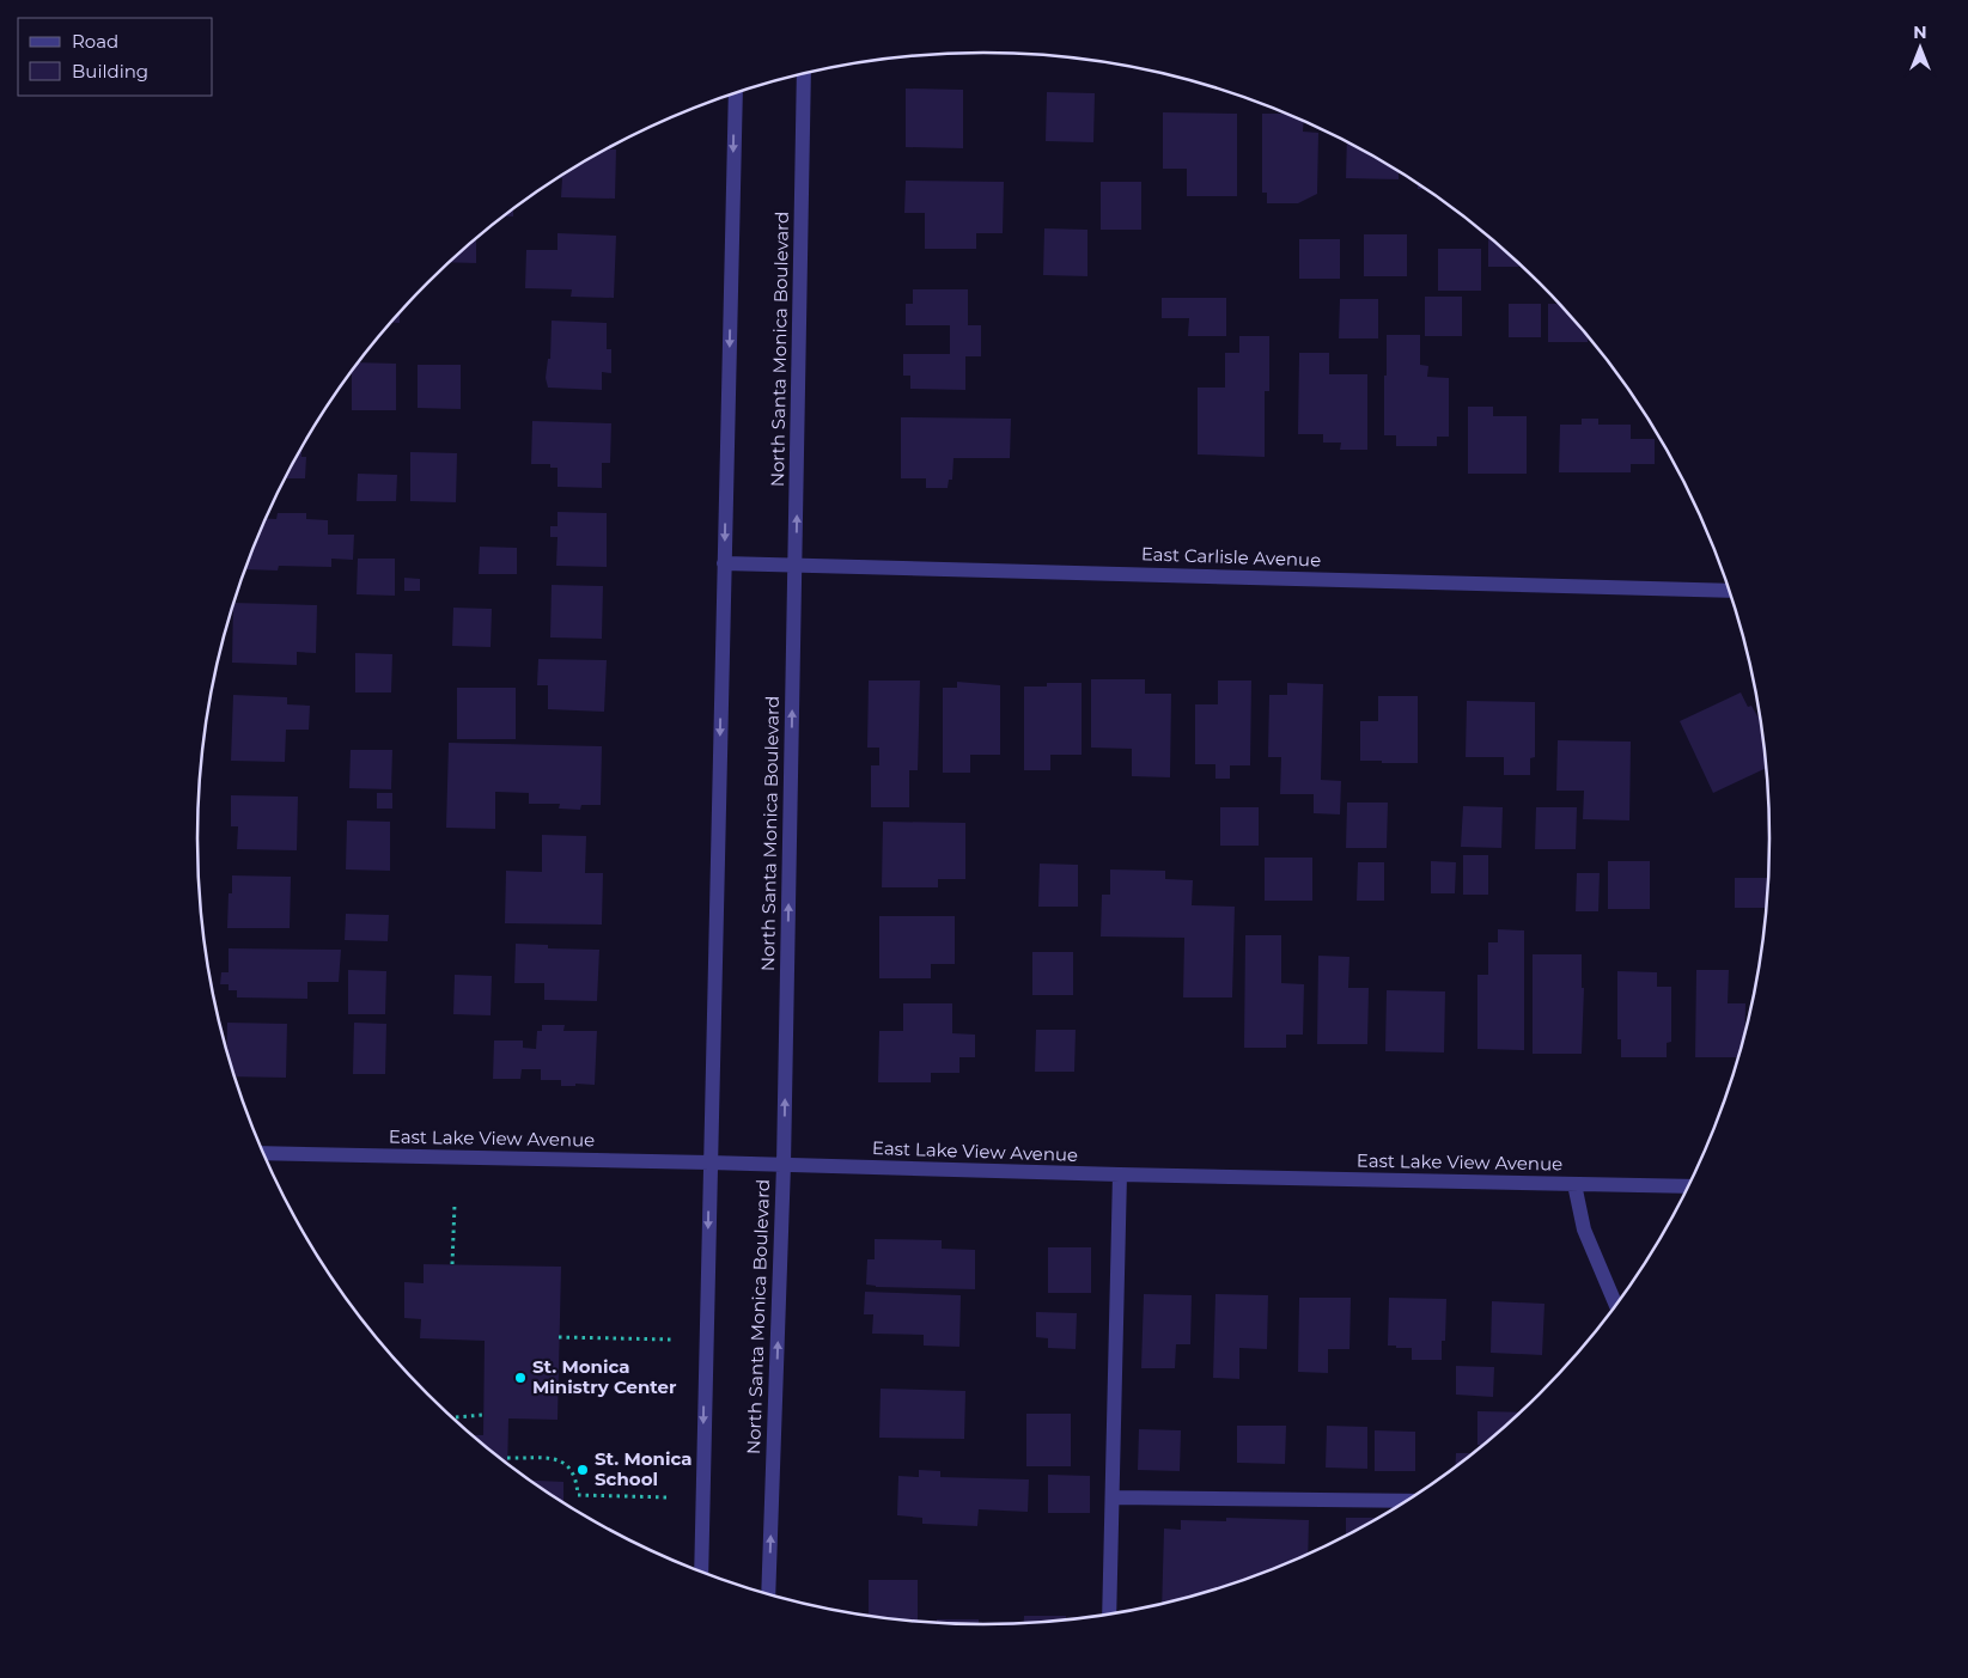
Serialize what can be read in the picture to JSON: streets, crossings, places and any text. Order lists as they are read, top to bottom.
{
  "streets": {
    "street": ["North Santa Monica Boulevard", "East Carlisle Avenue", "East Lake View Avenue"]
  },
  "crossings": [
    ["North Santa Monica Boulevard", "East Carlisle Avenue"],
    ["North Santa Monica Boulevard", "East Lake View Avenue"]
  ],
  "places": ["St. Monica Ministry Center", "St. Monica School"],
  "legend": ["Road", "Building"],
  "north": "top"
}
